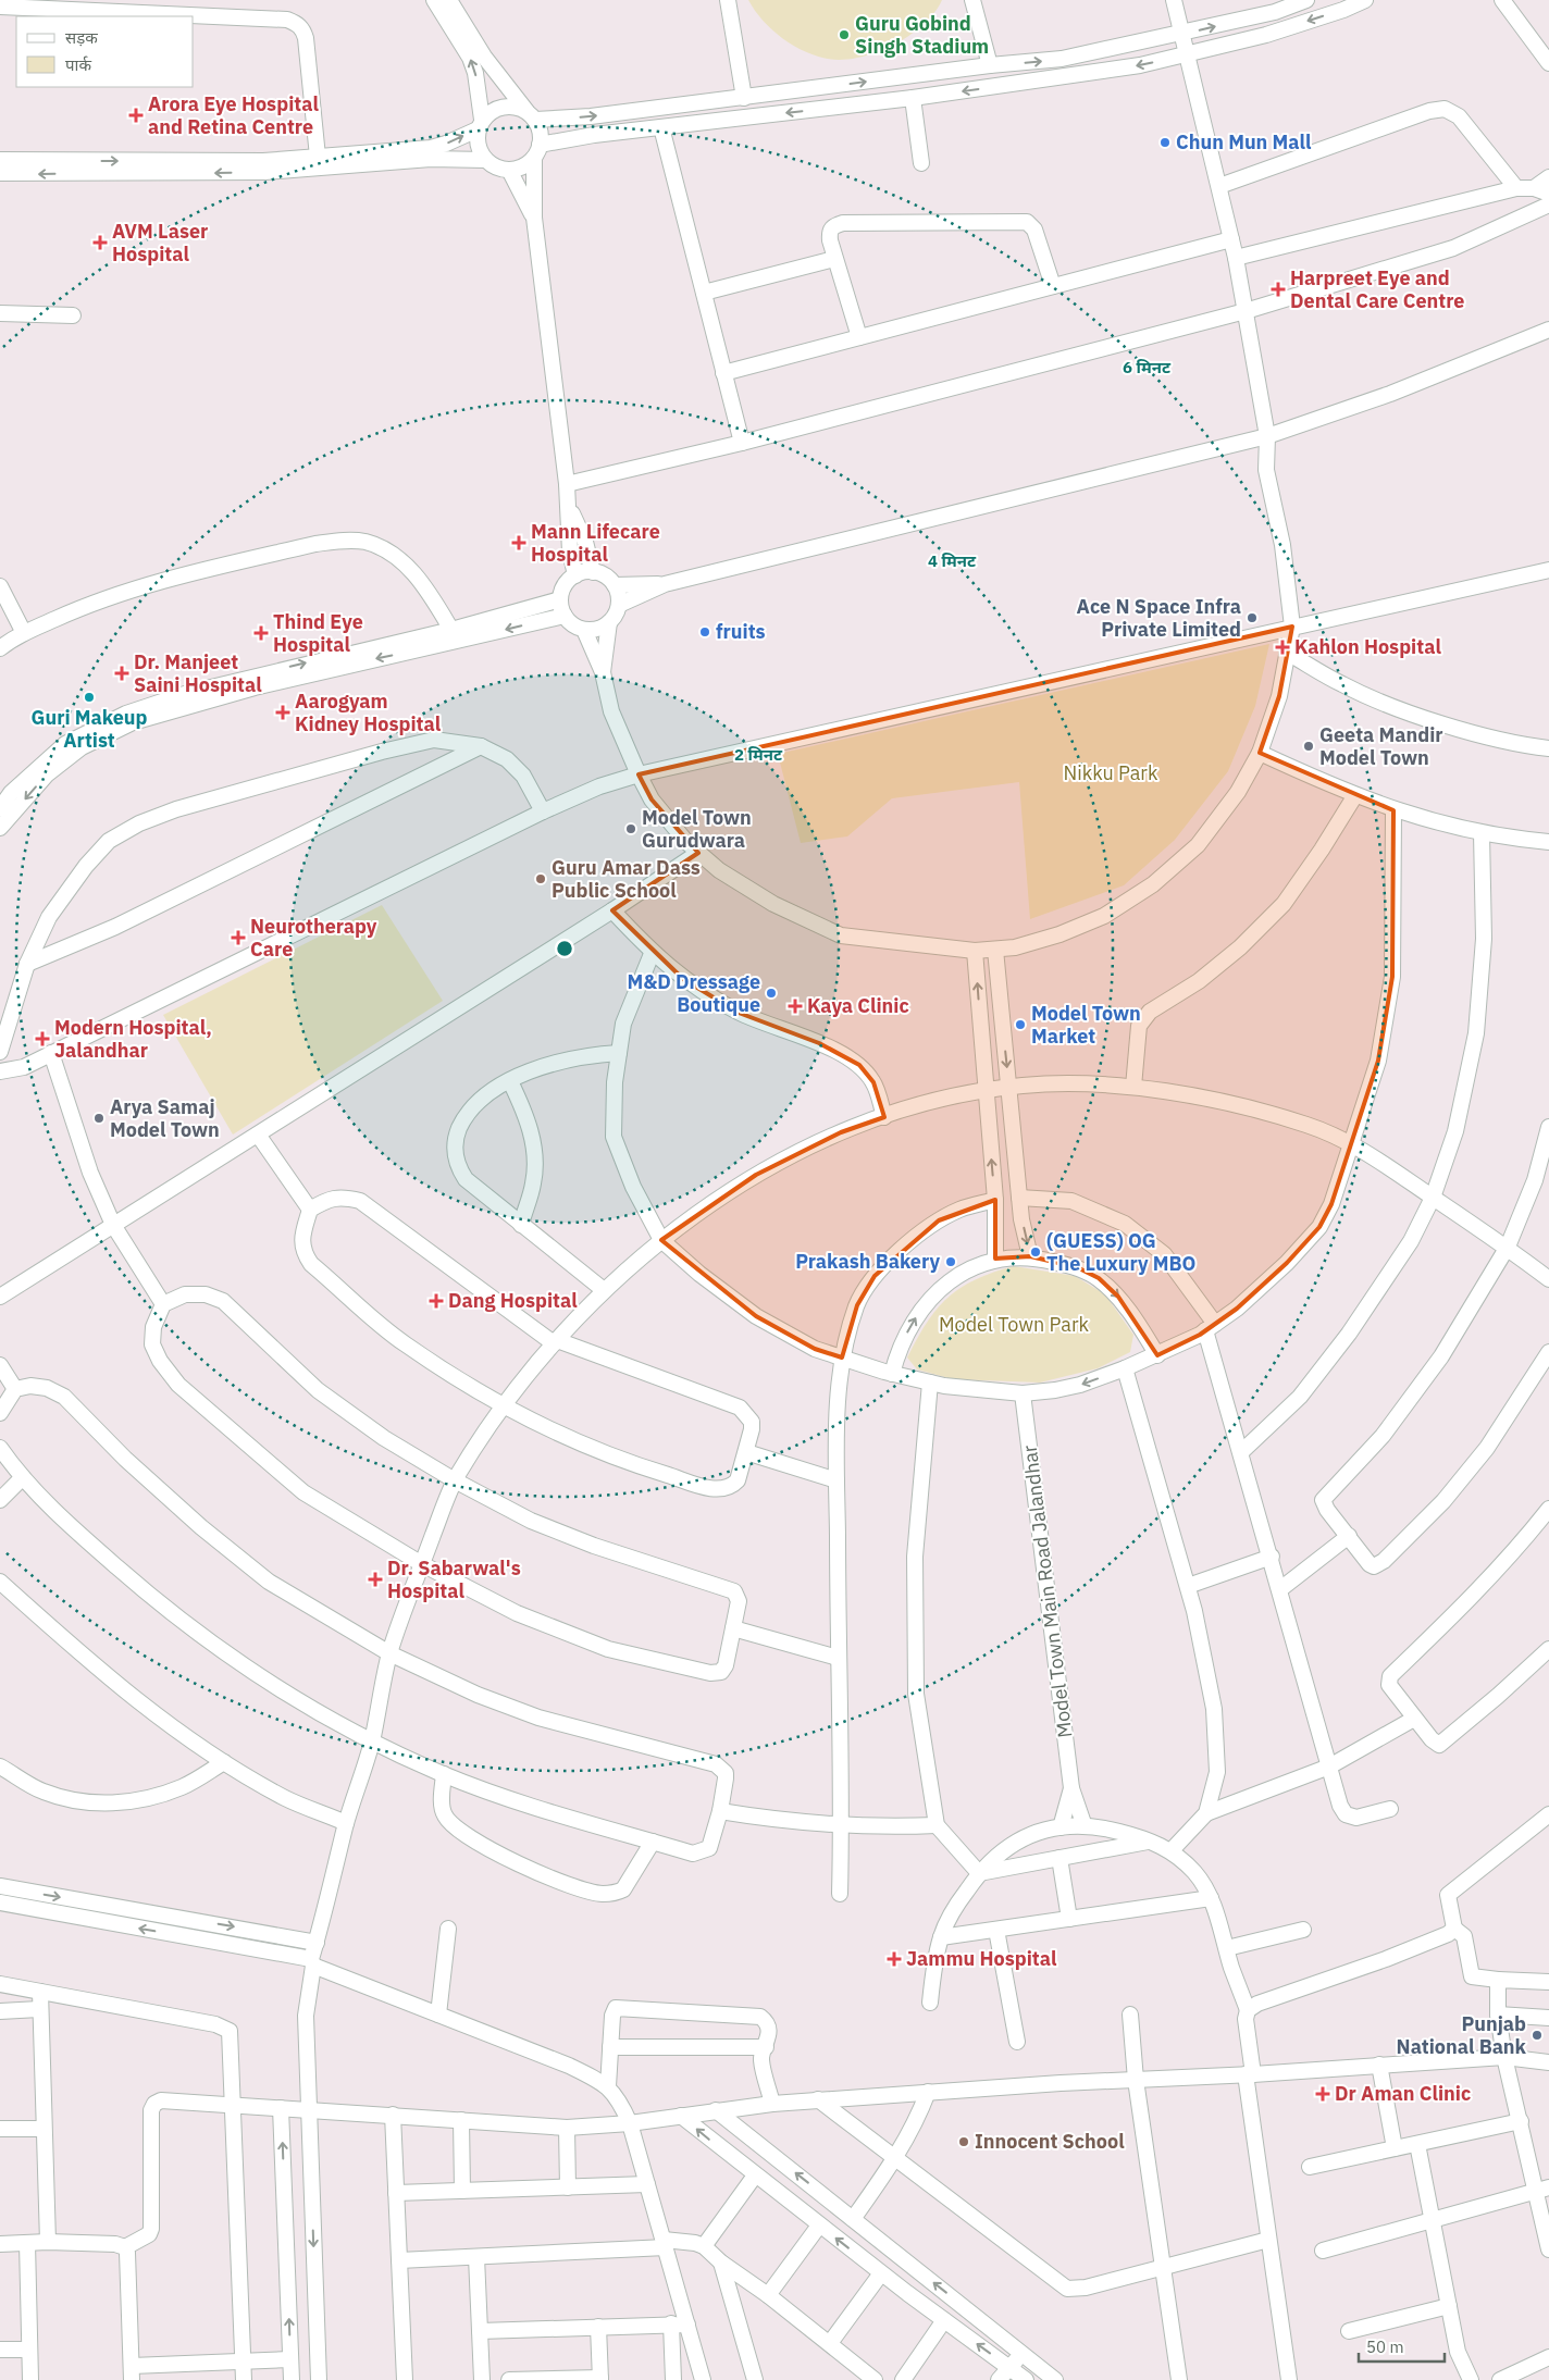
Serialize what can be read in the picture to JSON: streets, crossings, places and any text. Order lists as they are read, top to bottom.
{
  "streets": {
    "street": ["Model Town Main Road Jalandhar"]
  },
  "parks": ["Nikku Park", "Model Town Park"],
  "places": {
    "other": [
      "Guru Gobind Singh Stadium",
      "Chun Mun Mall",
      "Ace N Space Infra Private Limited",
      "fruits",
      "Guri Makeup Artist",
      "Geeta Mandir Model Town",
      "Model Town Gurudwara",
      "Guru Amar Dass Public School",
      "M&D Dressage Boutique",
      "Model Town Market",
      "Arya Samaj Model Town",
      "(GUESS) OG The Luxury MBO",
      "Prakash Bakery",
      "Punjab National Bank",
      "Innocent School"
    ],
    "health": [
      "Arora Eye Hospital and Retina Centre",
      "AVM Laser Hospital",
      "Harpreet Eye and Dental Care Centre",
      "Mann Lifecare Hospital",
      "Thind Eye Hospital",
      "Kahlon Hospital",
      "Dr. Manjeet Saini Hospital",
      "Aarogyam Kidney Hospital",
      "Neurotherapy Care",
      "Kaya Clinic",
      "Modern Hospital, Jalandhar",
      "Dang Hospital",
      "Dr. Sabarwal's Hospital",
      "Jammu Hospital",
      "Dr Aman Clinic"
    ]
  },
  "legend": ["सड़क", "पार्क"],
  "scale_bar": "50 m",
  "rings": ["6 मिनट", "4 मिनट", "2 मिनट"]
}
